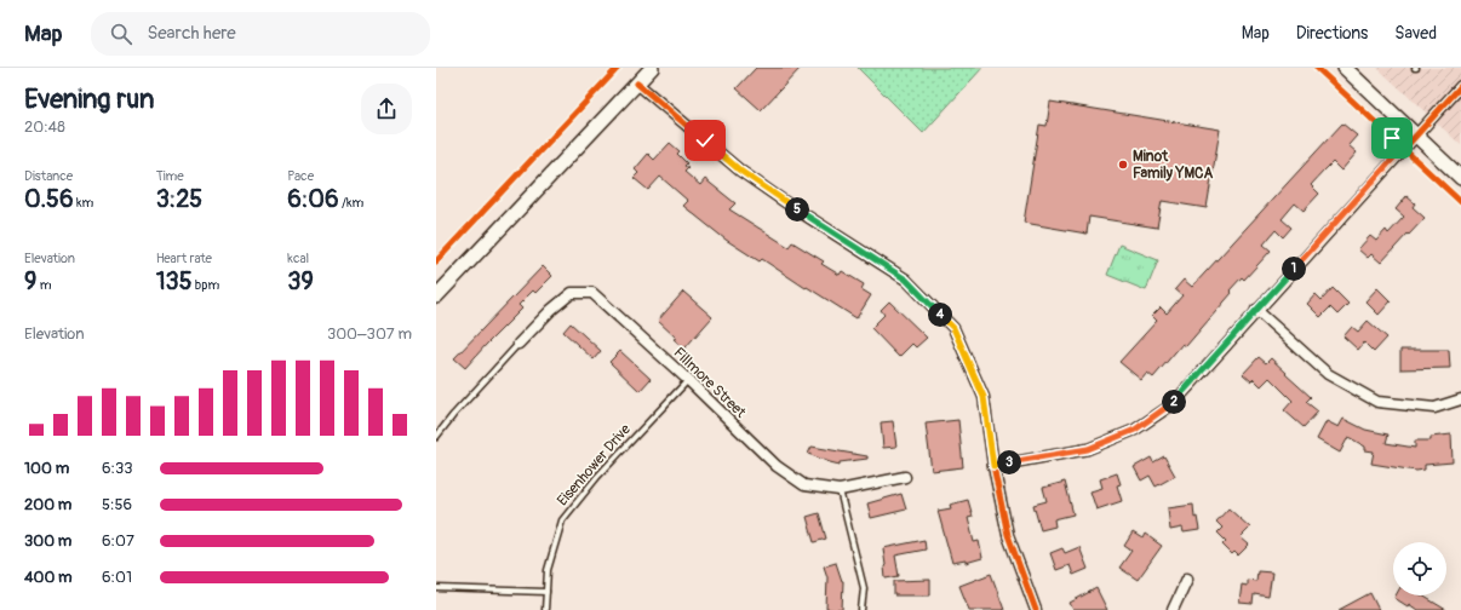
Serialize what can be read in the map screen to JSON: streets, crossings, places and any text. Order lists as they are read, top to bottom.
{
  "streets": {
    "street": ["Fillmore Street"],
    "lane": ["Eisenhower Drive"]
  },
  "crossings": [
    ["Fillmore Street", "Eisenhower Drive"]
  ],
  "places": ["Minot Family YMCA"],
  "page": {
    "header": "Map",
    "search": "Search here",
    "nav": ["Map", "Directions", "Saved"],
    "heading": ["Evening run", "20:48"],
    "stats": [
      ["Distance", "0.56 km"],
      ["Time", "3:25"],
      ["Pace", "6:06 /km"],
      ["Elevation", "9 m"],
      ["Heart rate", "135 bpm"],
      ["kcal", "39"]
    ],
    "pins": [
      "5",
      "1",
      "4",
      "2",
      "3"
    ],
    "chart": ["Elevation", "300–307 m"],
    "list": [
      {
        "name": "100 m",
        "note": "6:33"
      },
      {
        "name": "200 m",
        "note": "5:56"
      },
      {
        "name": "300 m",
        "note": "6:07"
      },
      {
        "name": "400 m",
        "note": "6:01"
      }
    ]
  }
}
